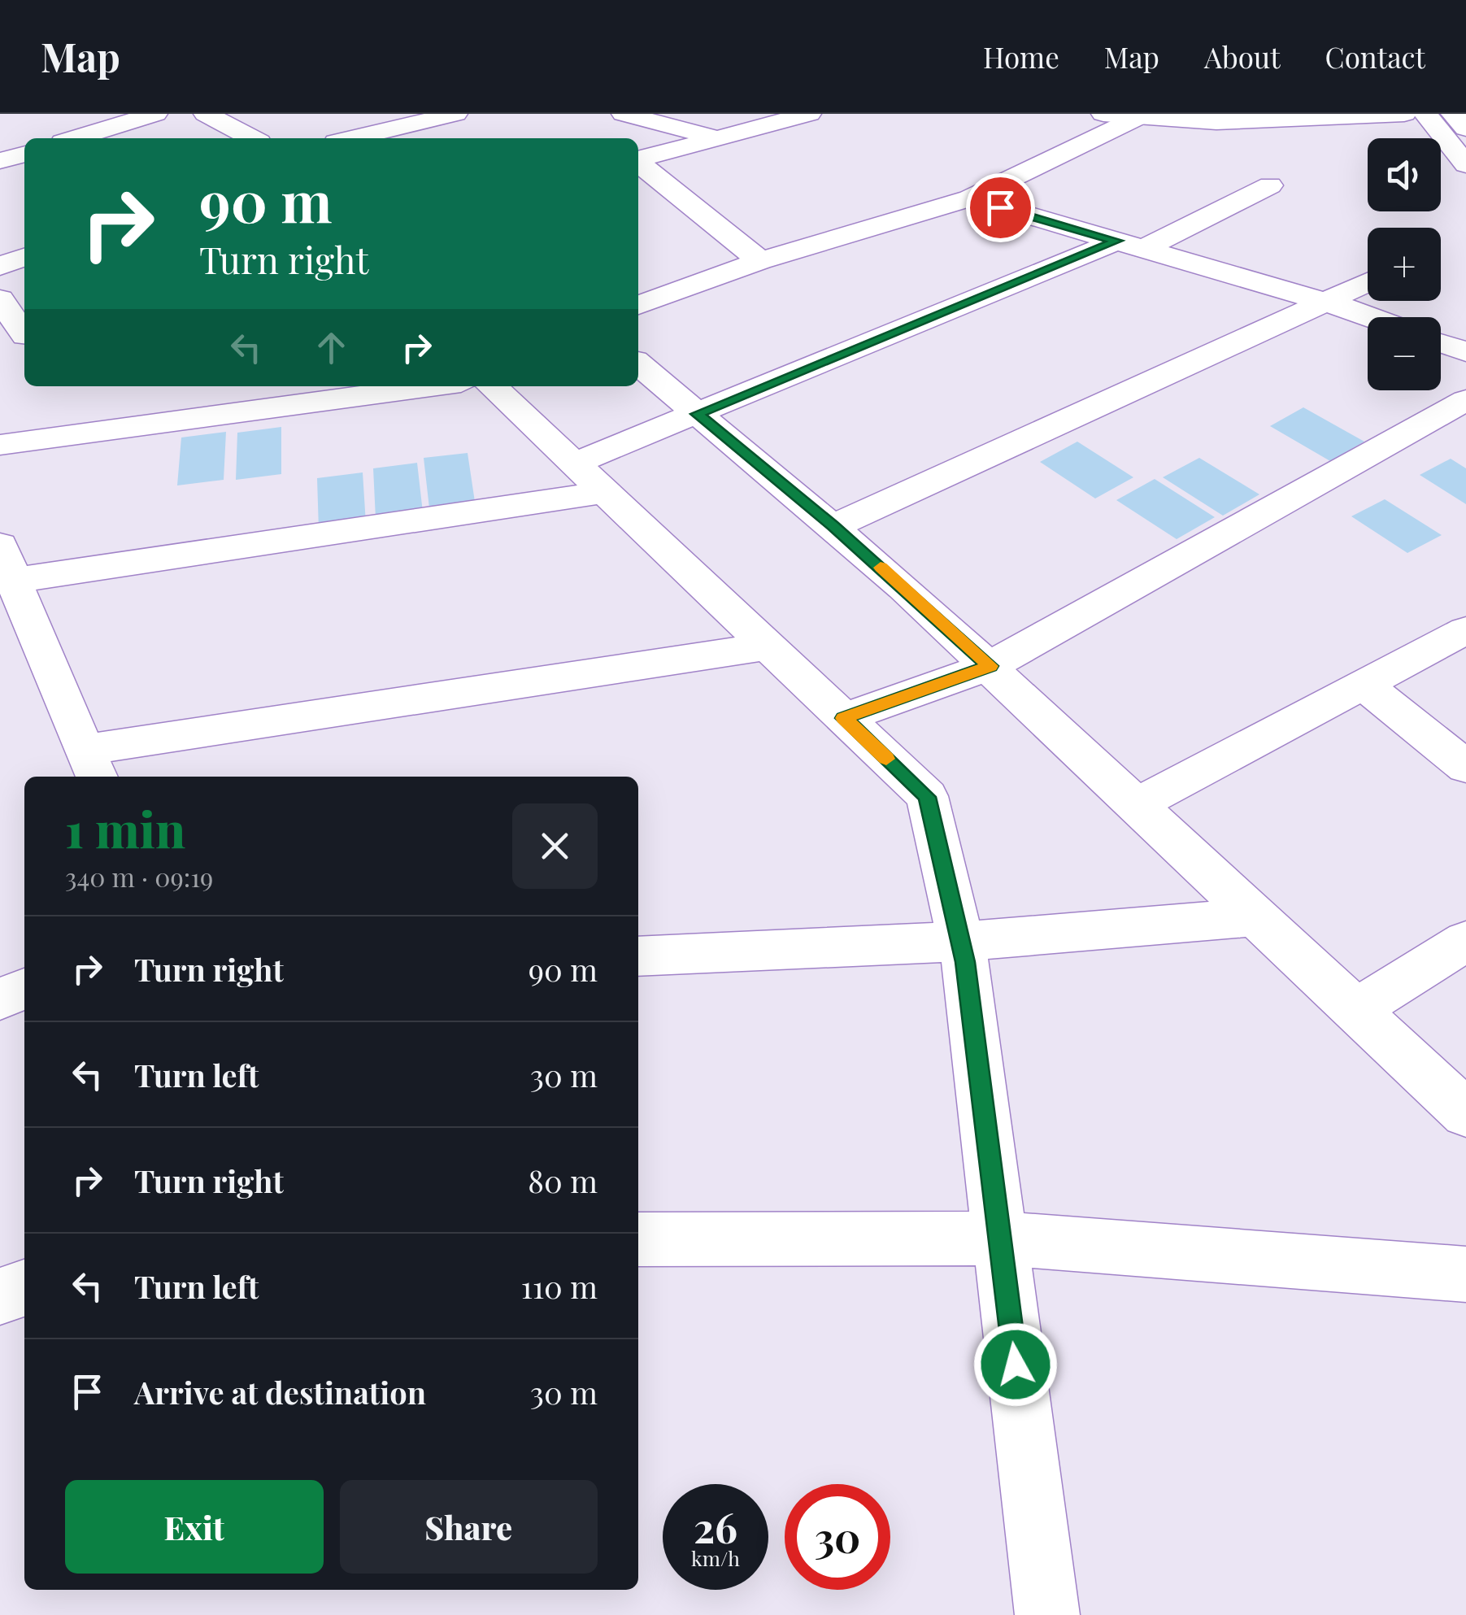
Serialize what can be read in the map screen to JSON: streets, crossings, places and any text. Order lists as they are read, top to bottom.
{
  "page": {
    "header": "Map",
    "nav": [
      "Home",
      "Map",
      "About",
      "Contact"
    ],
    "map_buttons": ["+", "−"],
    "turn": ["90 m", "Turn right"],
    "heading": ["1 min", "340 m · 09:19"],
    "list": [
      {
        "name": "Turn right",
        "value": "90 m"
      },
      {
        "name": "Turn left",
        "value": "30 m"
      },
      {
        "name": "Turn right",
        "value": "80 m"
      },
      {
        "name": "Turn left",
        "value": "110 m"
      },
      {
        "name": "Arrive at destination",
        "value": "30 m"
      }
    ],
    "buttons": ["Exit", "Share"],
    "speed": "26 km/h",
    "limit": "30"
  }
}
